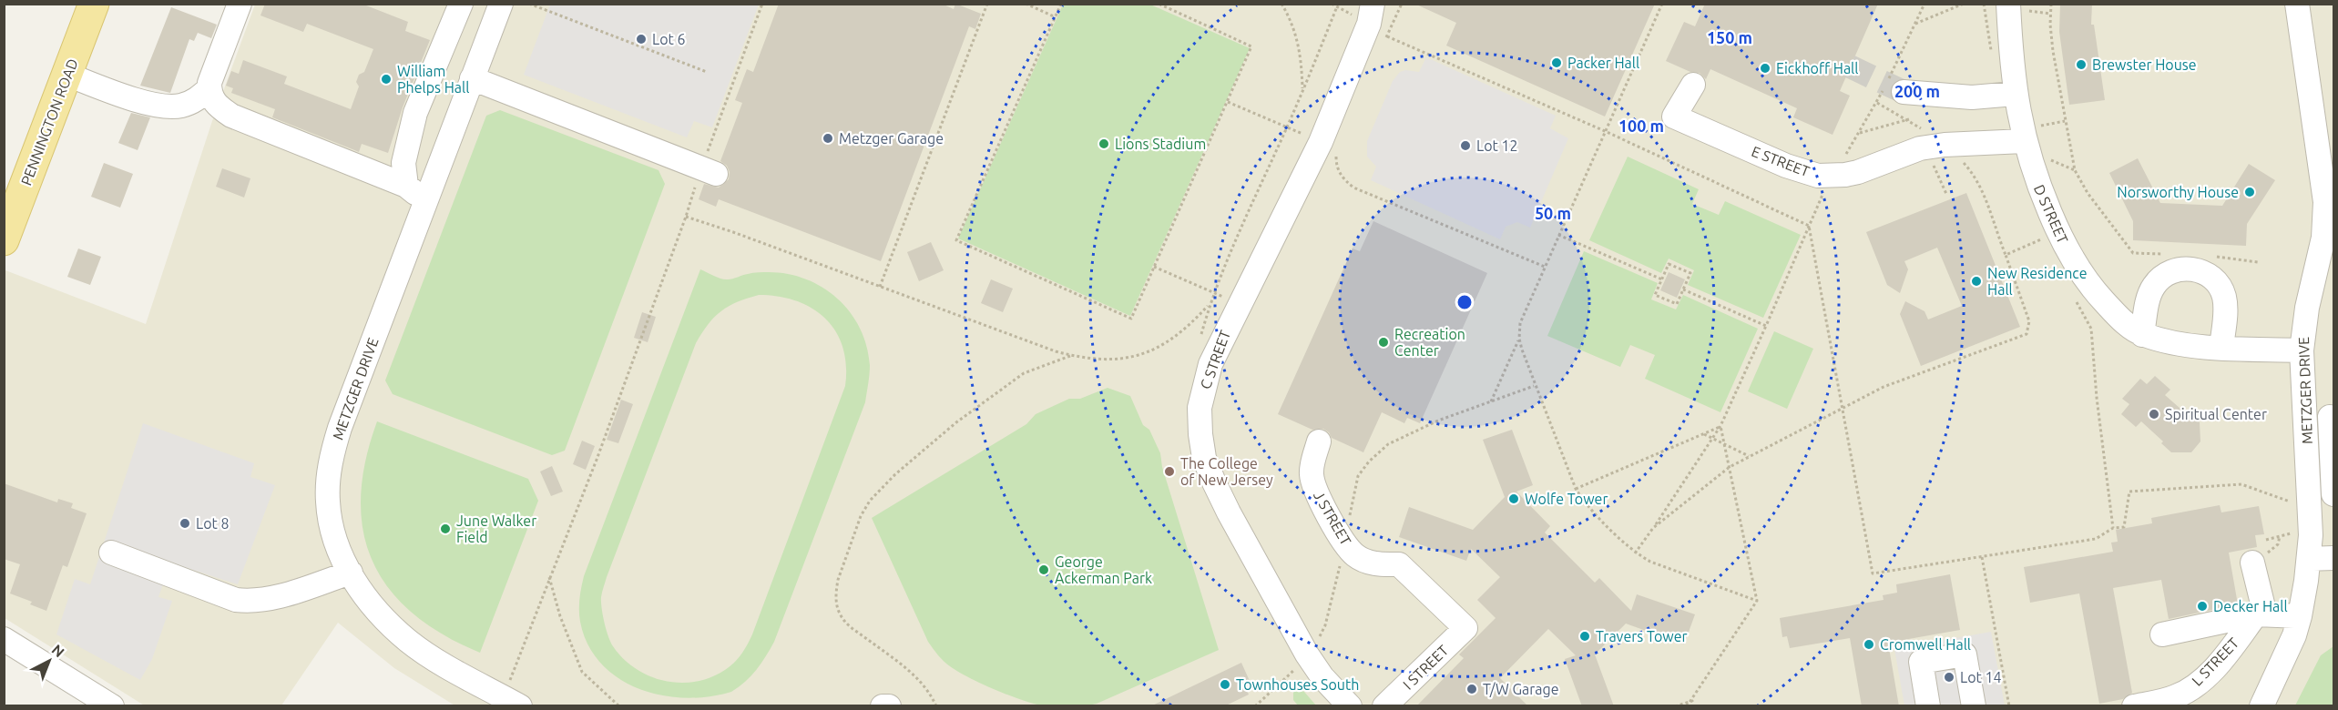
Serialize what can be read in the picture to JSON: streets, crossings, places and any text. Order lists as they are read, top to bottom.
{
  "streets": {
    "main road": ["PENNINGTON ROAD"],
    "street": [
      "E STREET",
      "D STREET",
      "C STREET",
      "METZGER DRIVE",
      "J STREET",
      "L STREET",
      "I STREET"
    ]
  },
  "crossings": [
    ["E STREET", "D STREET"],
    ["D STREET", "METZGER DRIVE"],
    ["J STREET", "I STREET"]
  ],
  "places": [
    "Lot 6",
    "Packer Hall",
    "Brewster House",
    "Eickhoff Hall",
    "William Phelps Hall",
    "Metzger Garage",
    "Lions Stadium",
    "Lot 12",
    "Norsworthy House",
    "New Residence Hall",
    "Recreation Center",
    "Spiritual Center",
    "The College of New Jersey",
    "Wolfe Tower",
    "Lot 8",
    "June Walker Field",
    "George Ackerman Park",
    "Decker Hall",
    "Travers Tower",
    "Cromwell Hall",
    "Lot 14",
    "Townhouses South",
    "T/W Garage"
  ],
  "north": "top right",
  "rings": [
    "150 m",
    "200 m",
    "100 m",
    "50 m"
  ]
}
